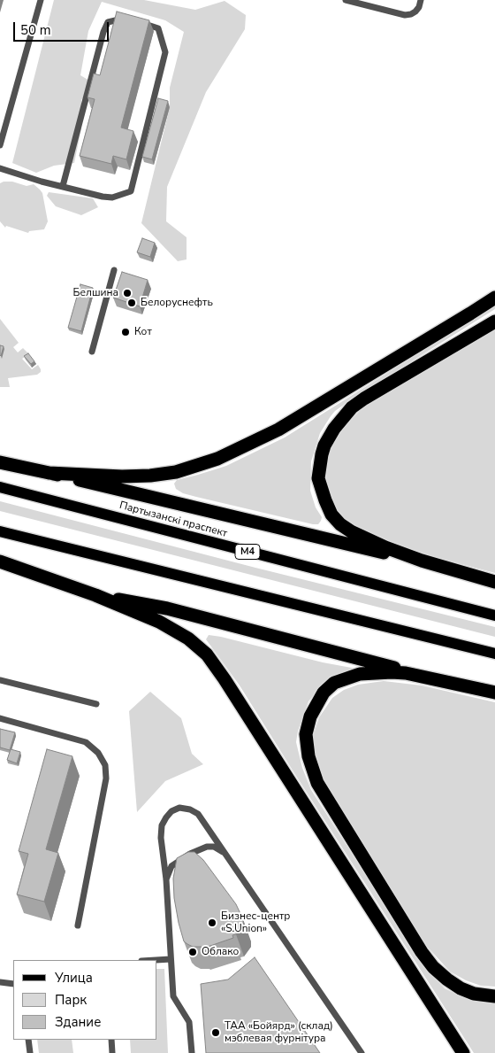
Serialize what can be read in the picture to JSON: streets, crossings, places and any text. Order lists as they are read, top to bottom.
{
  "streets": {
    "main road": ["Партызанскі праспект", "М4"]
  },
  "places": [
    "Белшина",
    "Белоруснефть",
    "Кот",
    "Бизнес-центр «S.Union»",
    "Облако",
    "ТАА «Бойярд» (склад) мэблевая фурнітура"
  ],
  "legend": ["Улица", "Парк", "Здание"],
  "scale_bar": "50 m"
}
